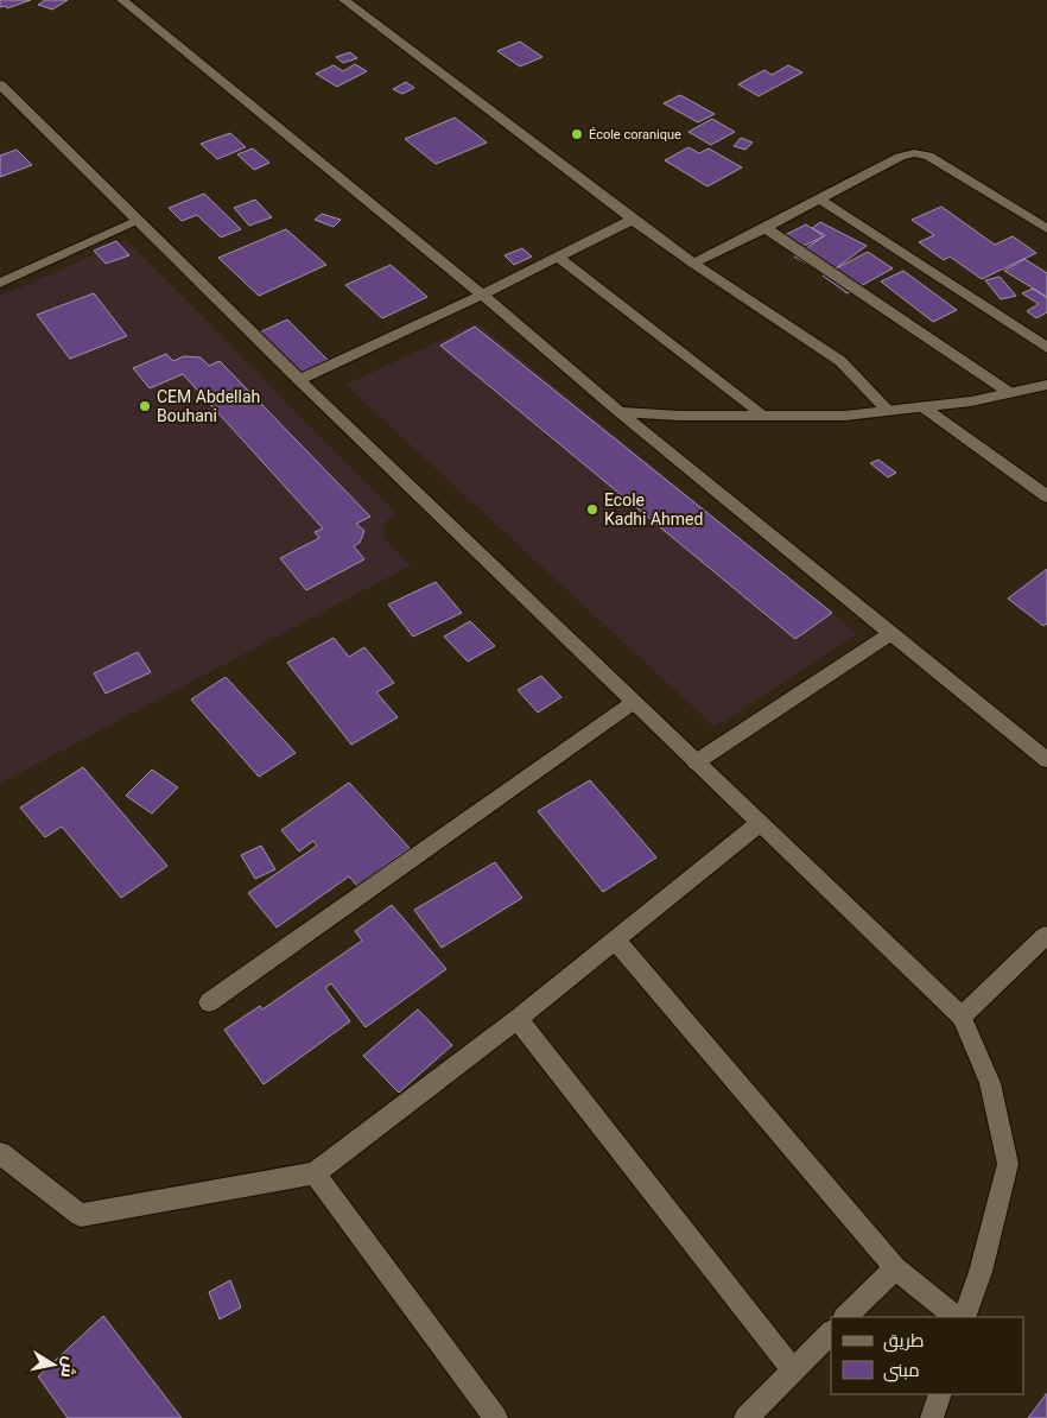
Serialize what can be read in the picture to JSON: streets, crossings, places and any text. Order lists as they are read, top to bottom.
{
  "places": ["École coranique", "CEM Abdellah Bouhani", "Ecole Kadhi Ahmed"],
  "legend": ["طريق", "مبنى"],
  "north": "right"
}
